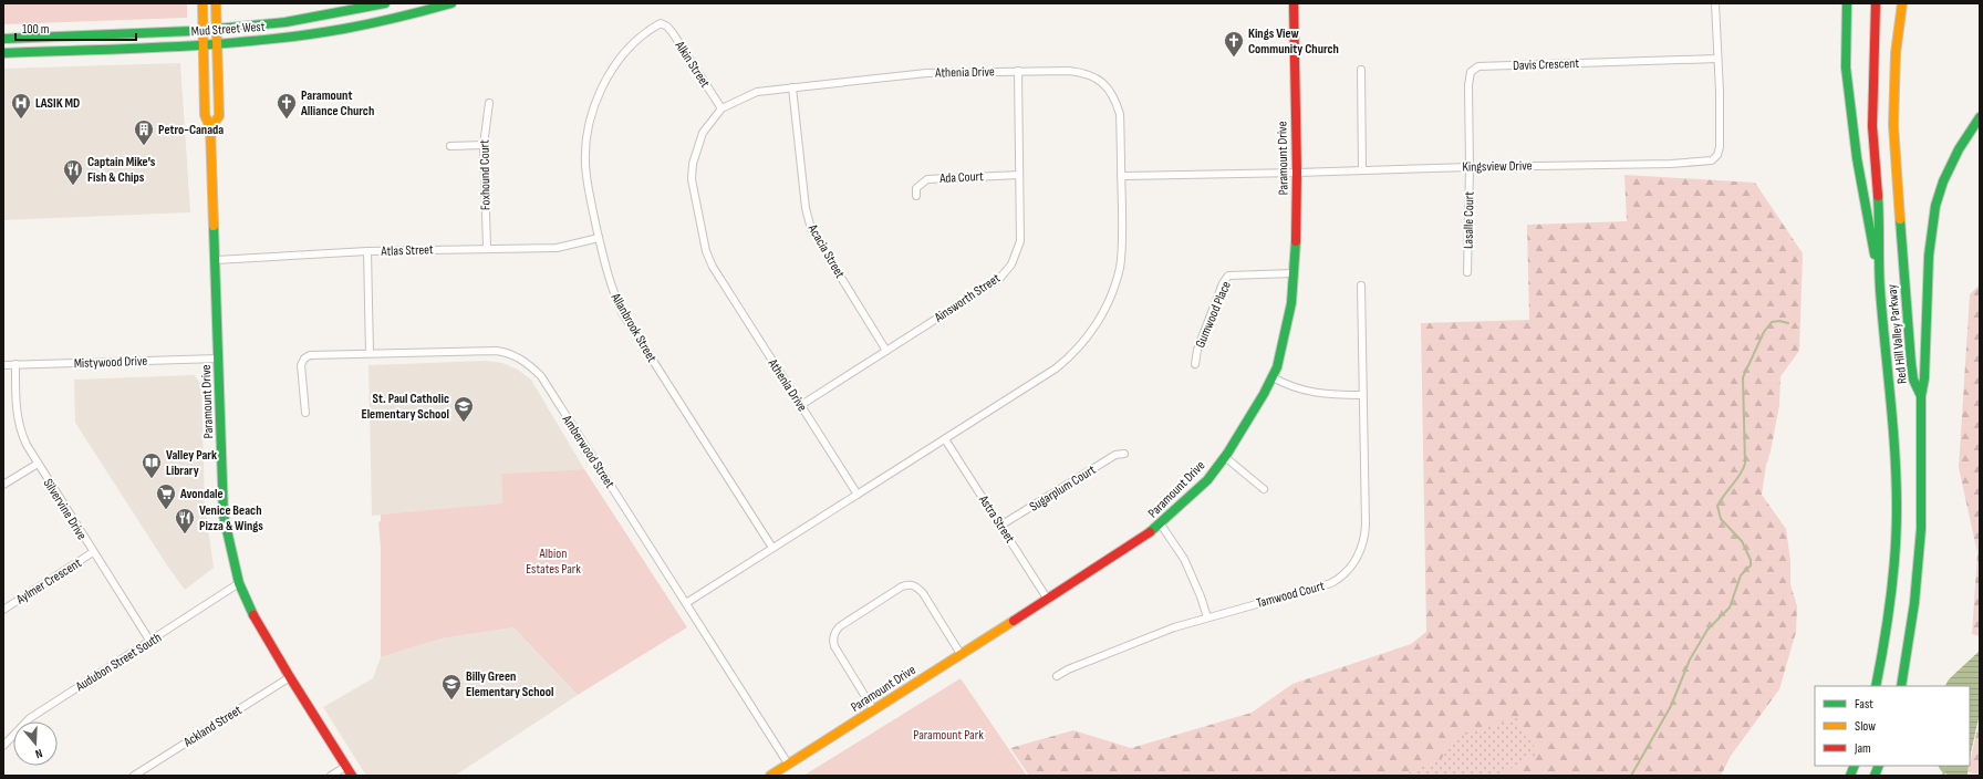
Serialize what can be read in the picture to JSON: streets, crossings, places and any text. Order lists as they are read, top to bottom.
{
  "streets": {
    "main road": ["Mud Street West", "Paramount Drive", "Red Hill Valley Parkway"],
    "street": [
      "Alkin Street",
      "Davis Crescent",
      "Athenia Drive",
      "Kingsview Drive",
      "Foxhound Court",
      "Ada Court",
      "Lasalle Court",
      "Atlas Street",
      "Acacia Street",
      "Ainsworth Street",
      "Gumwood Place",
      "Allanbrook Street",
      "Mistywood Drive",
      "Amberwood Street",
      "Sugarplum Court",
      "Silvervine Drive",
      "Astra Street",
      "Aylmer Crescent",
      "Tamwood Court",
      "Audubon Street South",
      "Ackland Street"
    ]
  },
  "crossings": [
    ["Mud Street West", "Paramount Drive"],
    ["Alkin Street", "Athenia Drive"],
    ["Alkin Street", "Allanbrook Street"],
    ["Davis Crescent", "Kingsview Drive"],
    ["Davis Crescent", "Lasalle Court"],
    ["Athenia Drive", "Kingsview Drive"],
    ["Athenia Drive", "Acacia Street"],
    ["Athenia Drive", "Ainsworth Street"],
    ["Athenia Drive", "Allanbrook Street"],
    ["Athenia Drive", "Amberwood Street"],
    ["Athenia Drive", "Astra Street"],
    ["Paramount Drive", "Kingsview Drive"],
    ["Paramount Drive", "Atlas Street"],
    ["Paramount Drive", "Gumwood Place"],
    ["Paramount Drive", "Mistywood Drive"],
    ["Paramount Drive", "Amberwood Street"],
    ["Paramount Drive", "Astra Street"],
    ["Paramount Drive", "Audubon Street South"],
    ["Paramount Drive", "Ackland Street"],
    ["Kingsview Drive", "Lasalle Court"],
    ["Foxhound Court", "Atlas Street"],
    ["Ada Court", "Ainsworth Street"],
    ["Atlas Street", "Allanbrook Street"],
    ["Acacia Street", "Ainsworth Street"],
    ["Mistywood Drive", "Silvervine Drive"],
    ["Sugarplum Court", "Astra Street"],
    ["Silvervine Drive", "Aylmer Crescent"],
    ["Silvervine Drive", "Audubon Street South"]
  ],
  "parks": ["Albion Estates Park", "Paramount Park"],
  "places": {
    "church": ["Kings View Community Church", "Paramount Alliance Church"],
    "hospital": ["LASIK MD"],
    "building": ["Petro-Canada"],
    "restaurant": ["Captain Mike's Fish & Chips", "Venice Beach Pizza & Wings"],
    "school or university": ["St. Paul Catholic Elementary School", "Billy Green Elementary School"],
    "library": ["Valley Park Library"],
    "supermarket": ["Avondale"]
  },
  "legend": ["Fast", "Slow", "Jam"],
  "scale_bar": "100 m",
  "north": "bottom"
}
